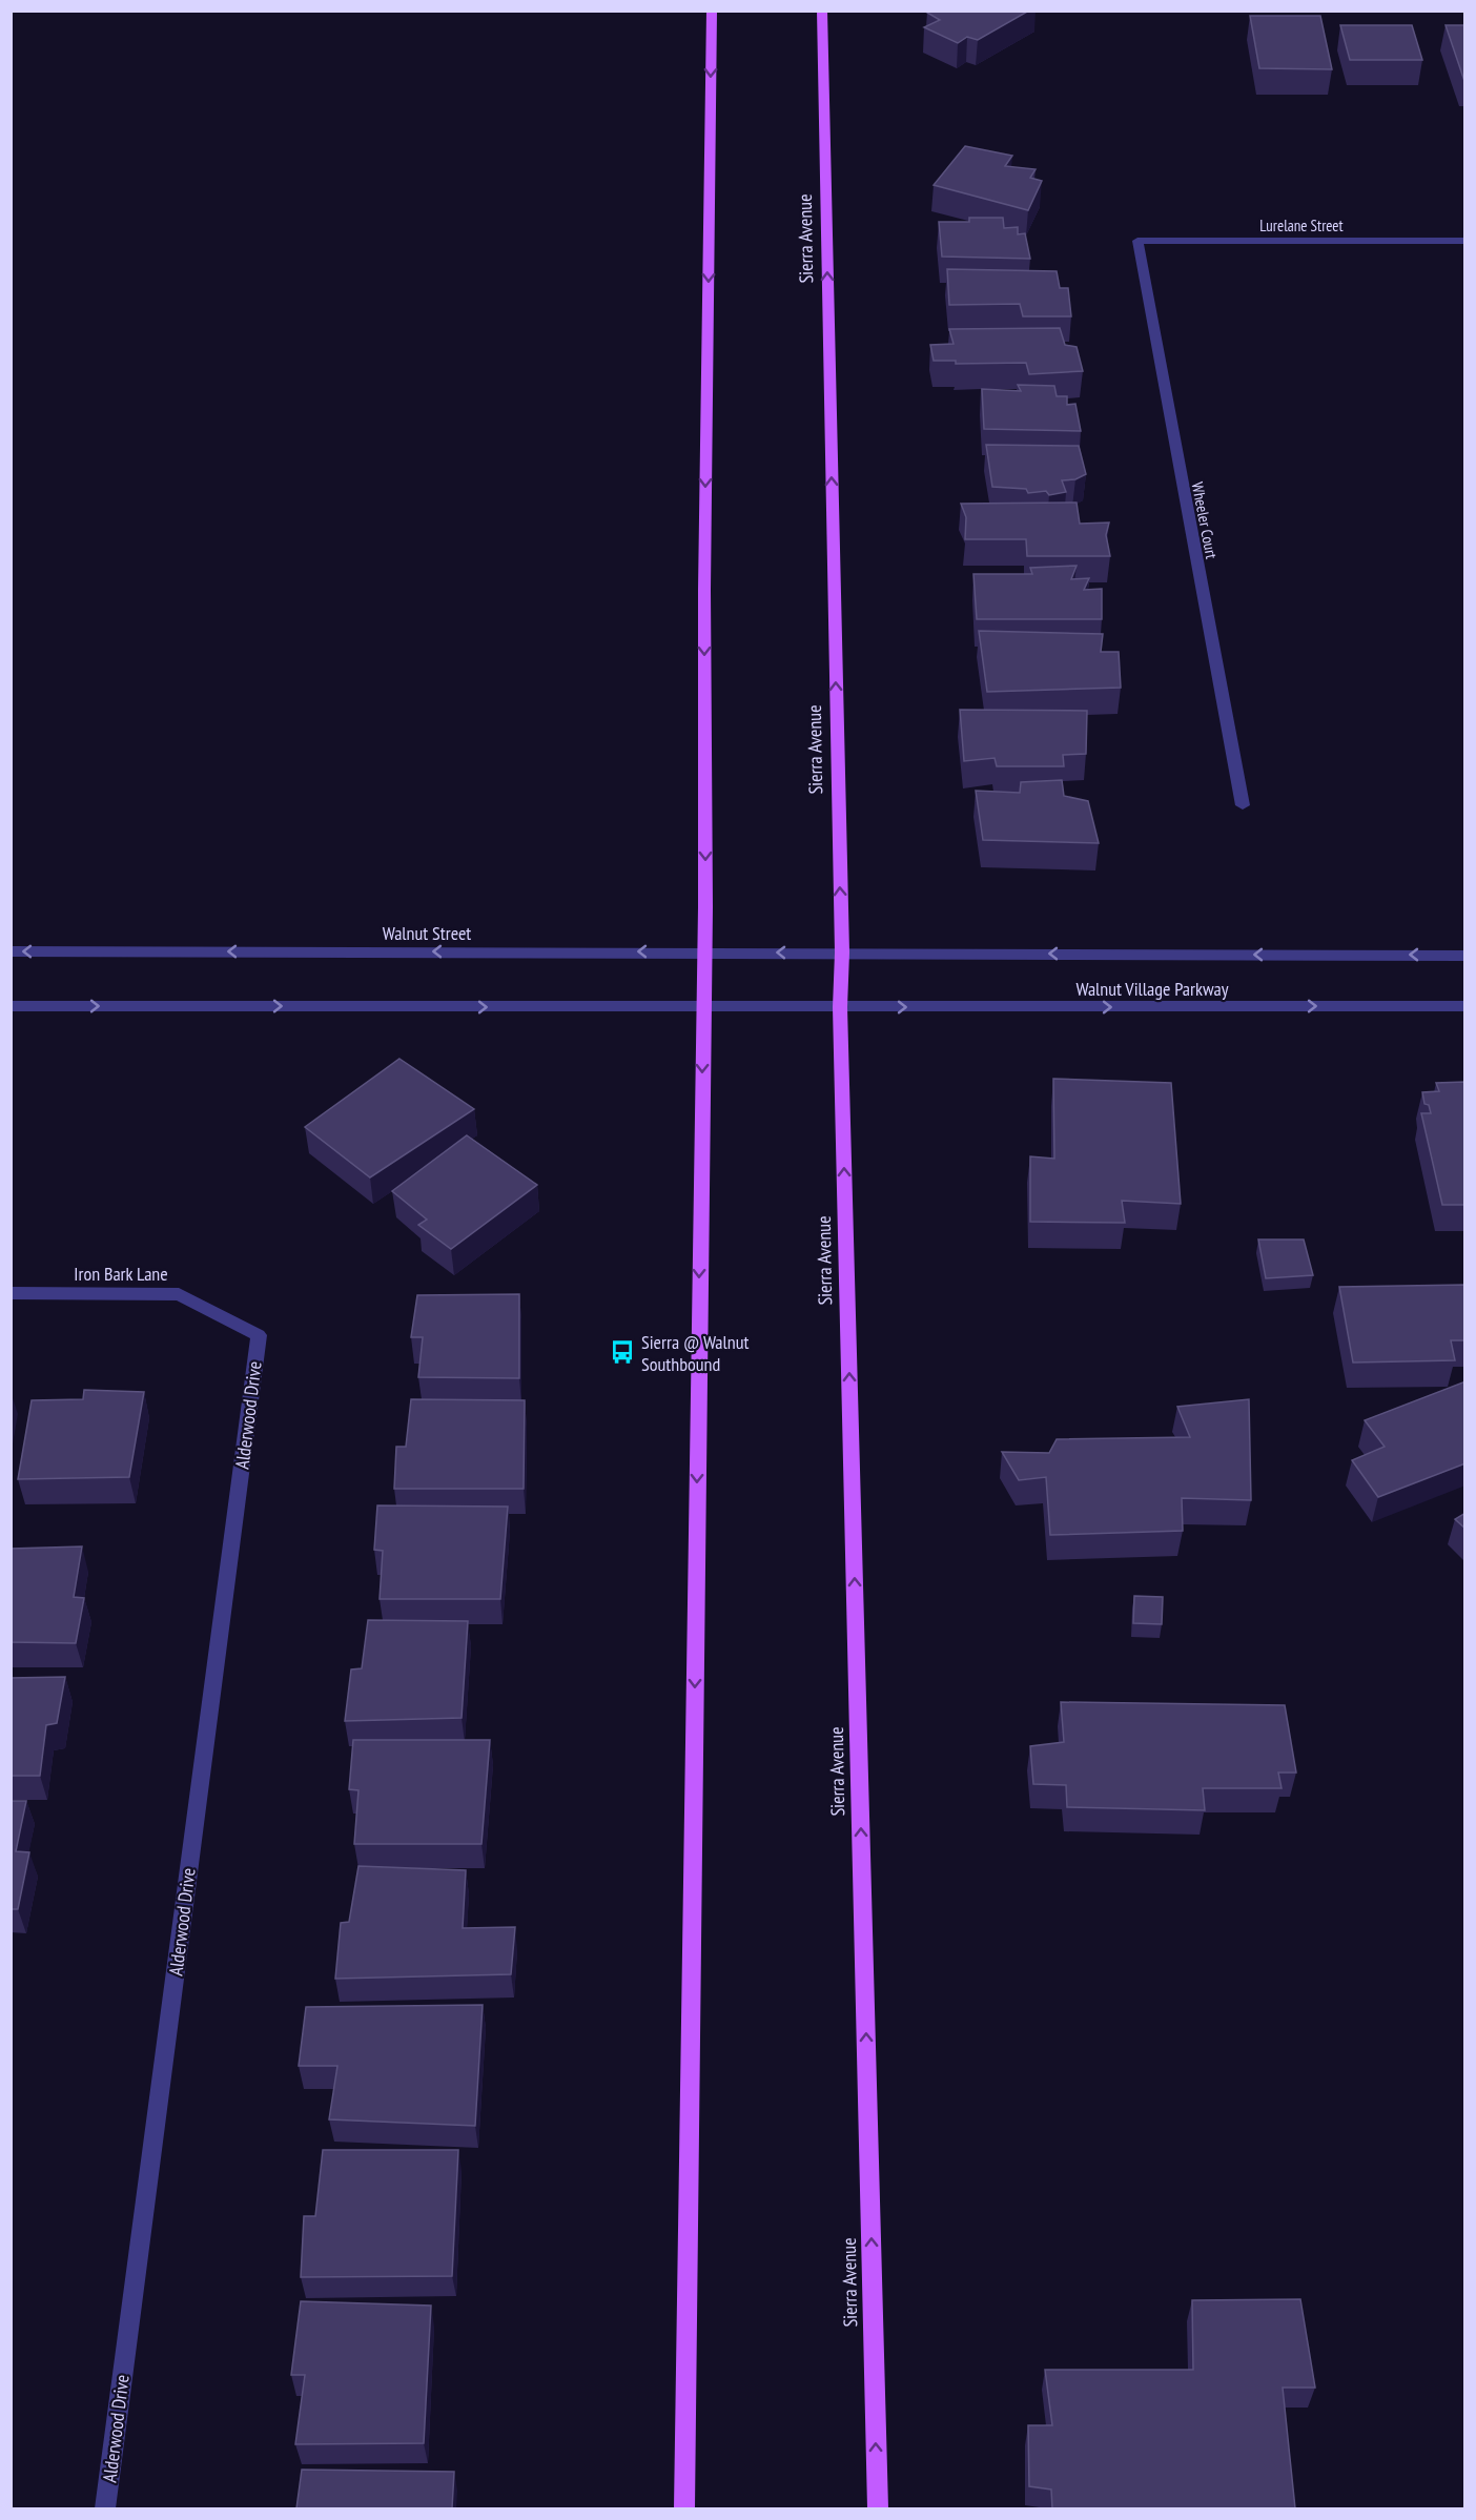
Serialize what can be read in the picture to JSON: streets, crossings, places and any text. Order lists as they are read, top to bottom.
{
  "streets": {
    "main road": ["Sierra Avenue"],
    "street": [
      "Lurelane Street",
      "Wheeler Court",
      "Walnut Street",
      "Walnut Village Parkway",
      "Iron Bark Lane",
      "Alderwood Drive"
    ]
  },
  "crossings": [
    ["Lurelane Street", "Wheeler Court"],
    ["Sierra Avenue", "Walnut Street"],
    ["Sierra Avenue", "Walnut Village Parkway"],
    ["Walnut Street", "Walnut Village Parkway"],
    ["Iron Bark Lane", "Alderwood Drive"]
  ],
  "places": {
    "bus stop": ["Sierra @ Walnut Southbound"]
  }
}
